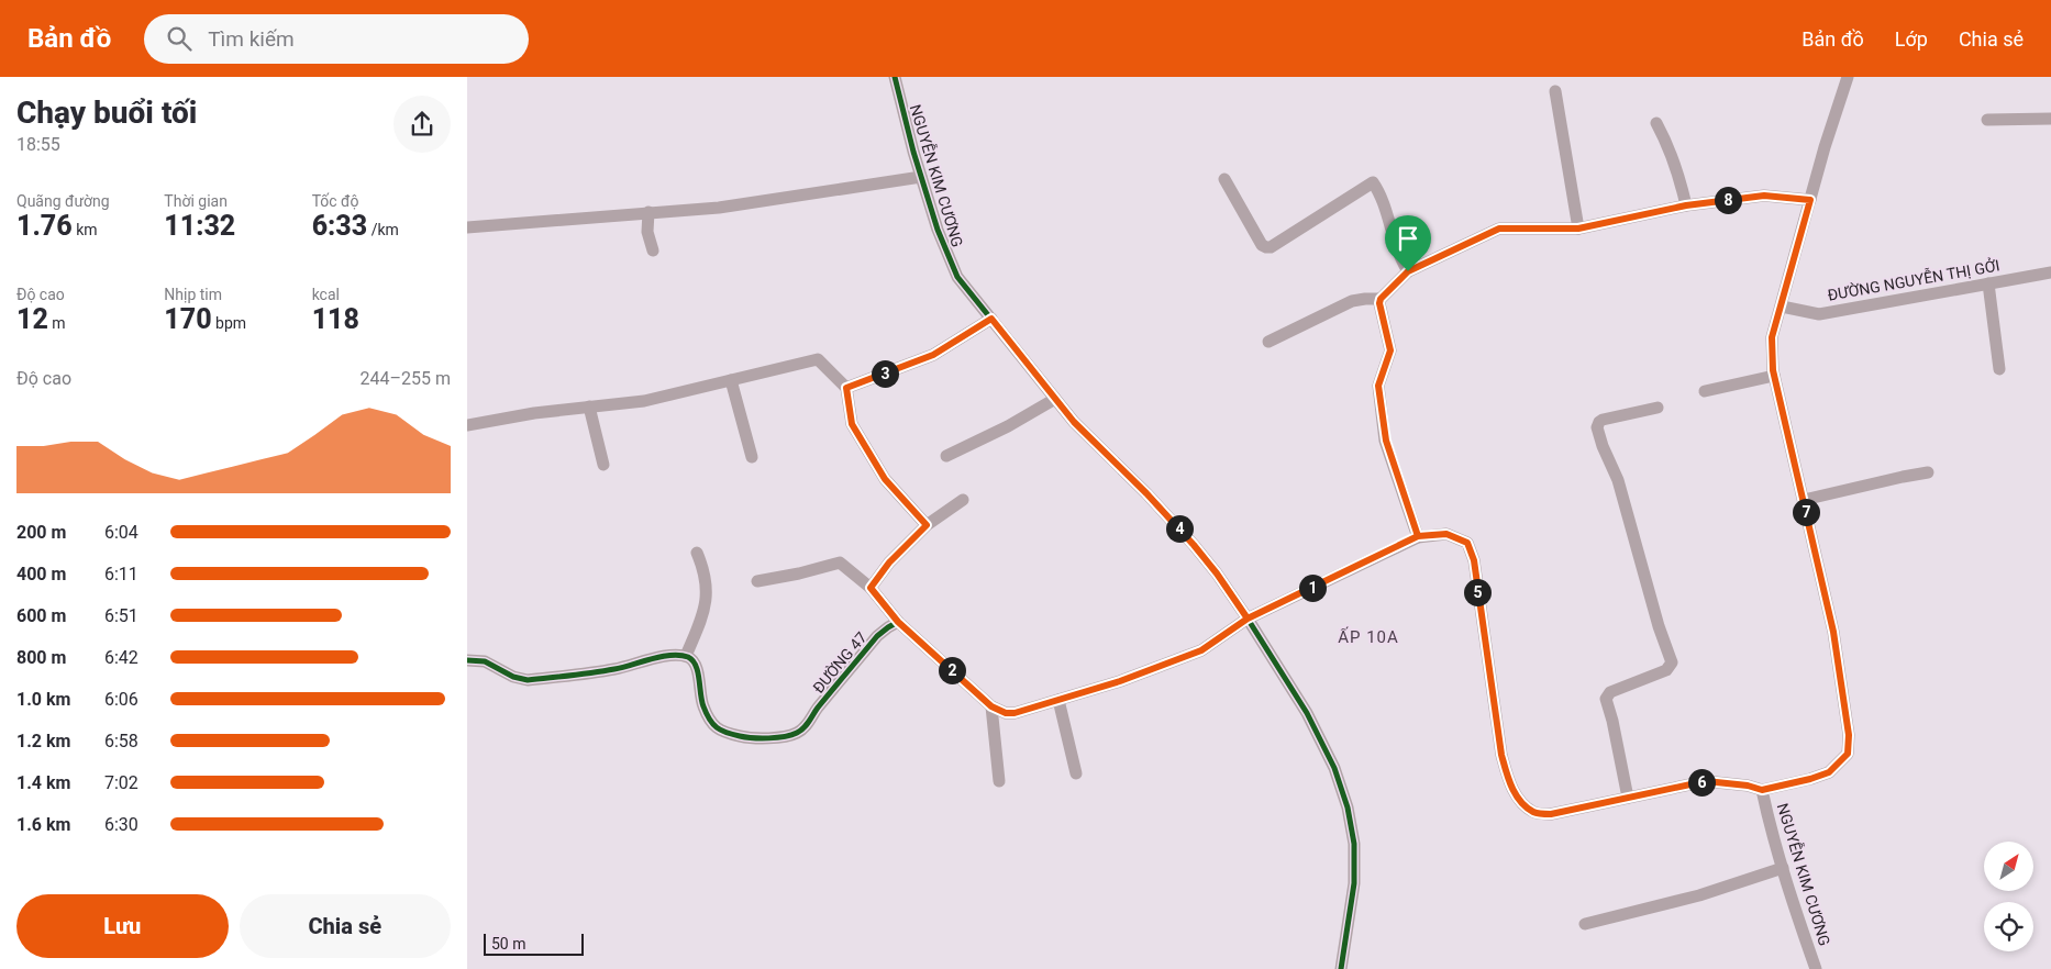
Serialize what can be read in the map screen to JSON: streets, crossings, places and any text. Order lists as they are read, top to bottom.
{
  "streets": {
    "street": ["NGUYỄN KIM CƯƠNG", "ĐƯỜNG NGUYỄN THỊ GỞI", "ĐƯỜNG 47"]
  },
  "crossings": [
    ["NGUYỄN KIM CƯƠNG", "ĐƯỜNG NGUYỄN THỊ GỞI"]
  ],
  "districts": ["ẤP 10A"],
  "scale_bar": "50 m",
  "north": "top right",
  "page": {
    "header": "Bản đồ",
    "search": "Tìm kiếm",
    "nav": ["Bản đồ", "Lớp", "Chia sẻ"],
    "heading": ["Chạy buổi tối", "18:55"],
    "stats": [
      ["Quãng đường", "1.76 km"],
      ["Thời gian", "11:32"],
      ["Tốc độ", "6:33 /km"],
      ["Độ cao", "12 m"],
      ["Nhịp tim", "170 bpm"],
      ["kcal", "118"]
    ],
    "pins": [
      "8",
      "3",
      "7",
      "4",
      "1",
      "5",
      "2",
      "6"
    ],
    "chart": ["Độ cao", "244–255 m"],
    "list": [
      {
        "name": "200 m",
        "note": "6:04"
      },
      {
        "name": "400 m",
        "note": "6:11"
      },
      {
        "name": "600 m",
        "note": "6:51"
      },
      {
        "name": "800 m",
        "note": "6:42"
      },
      {
        "name": "1.0 km",
        "note": "6:06"
      },
      {
        "name": "1.2 km",
        "note": "6:58"
      },
      {
        "name": "1.4 km",
        "note": "7:02"
      },
      {
        "name": "1.6 km",
        "note": "6:30"
      }
    ],
    "buttons": ["Lưu", "Chia sẻ"],
    "scale": "50 m"
  }
}
